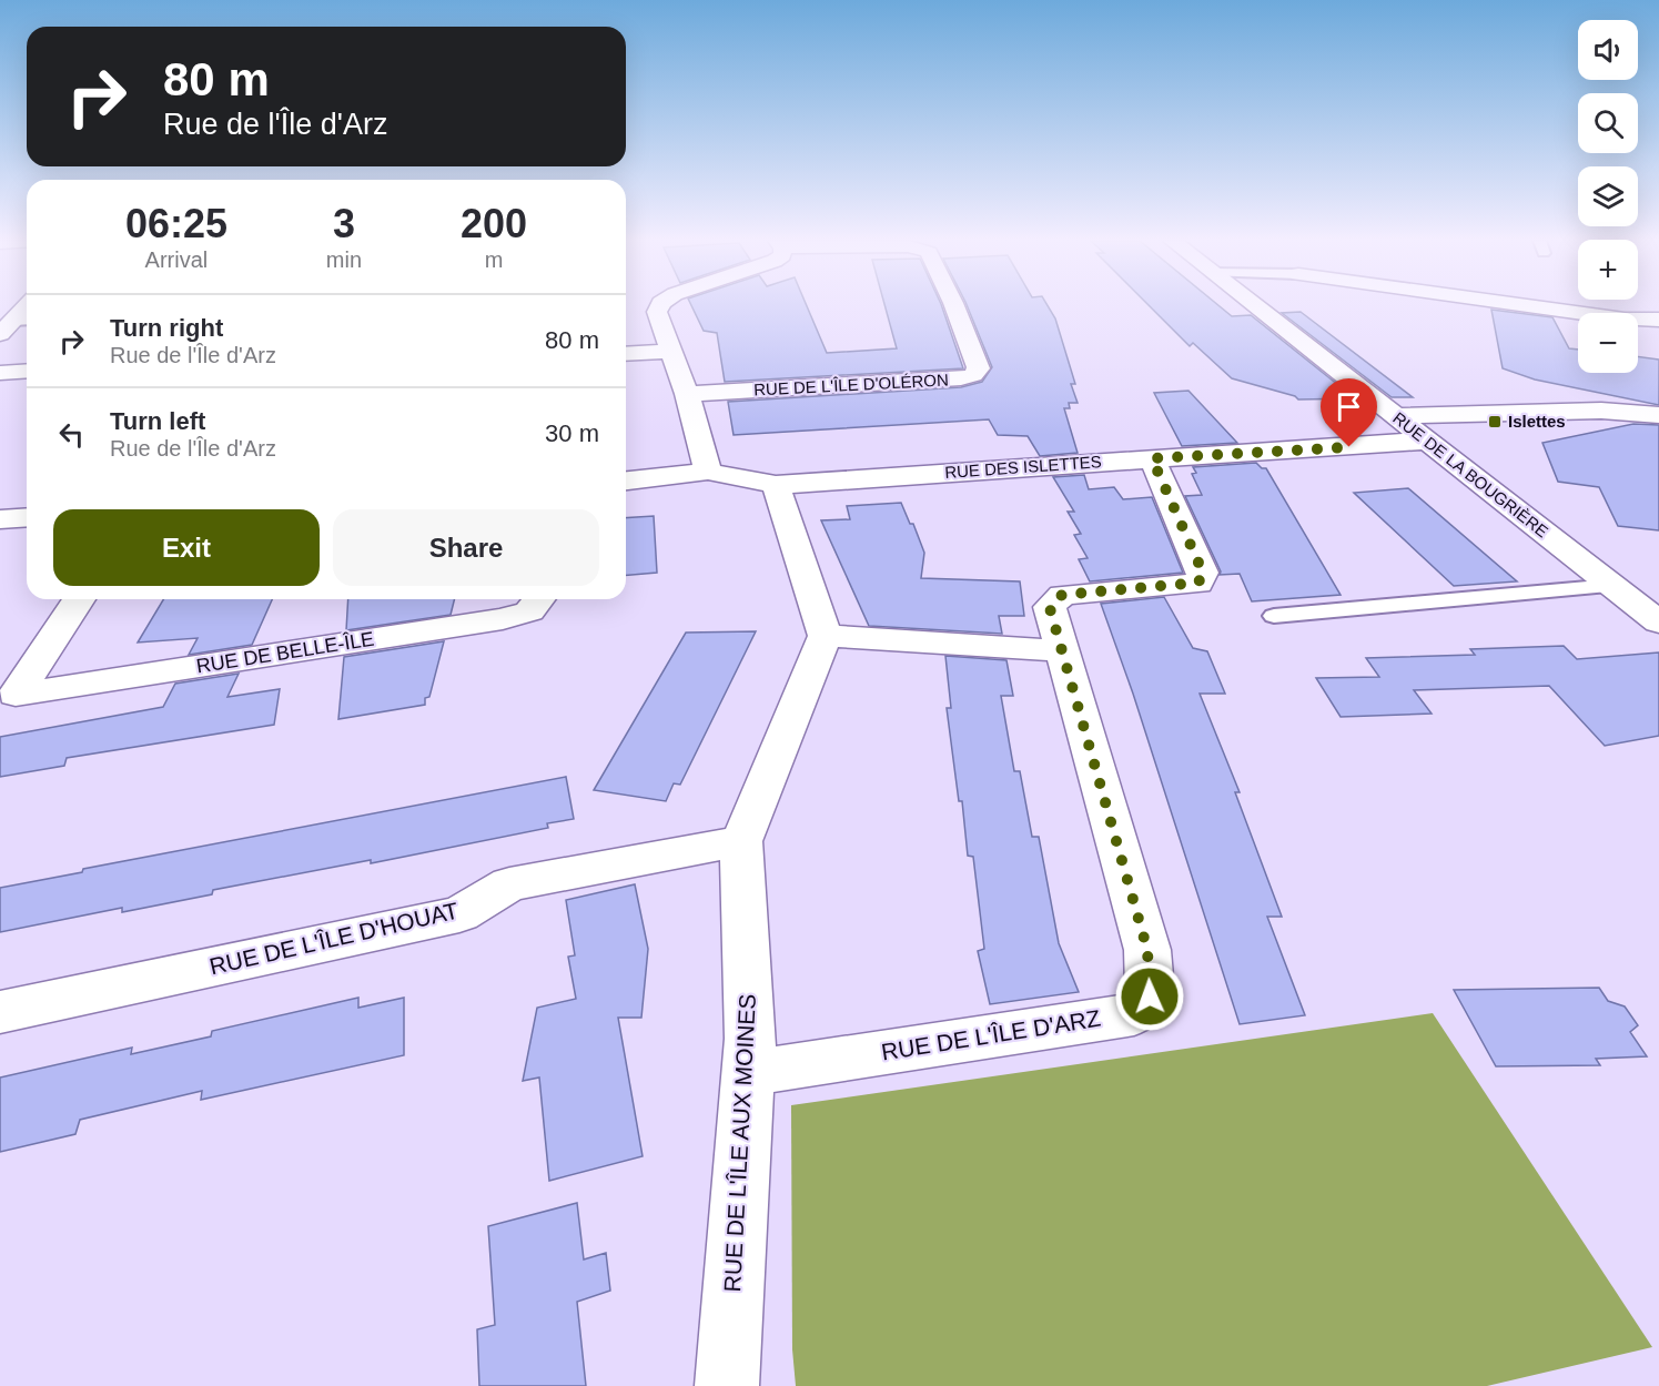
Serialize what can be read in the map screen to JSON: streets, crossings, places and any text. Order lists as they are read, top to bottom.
{
  "streets": {
    "street": [
      "RUE DE L'ÎLE D'OLÉRON",
      "RUE DES ISLETTES",
      "RUE DE LA BOUGRIÈRE",
      "RUE DE BELLE-ÎLE",
      "RUE DE L'ÎLE D'HOUAT",
      "RUE DE L'ÎLE D'ARZ",
      "RUE DE L'ÎLE AUX MOINES"
    ]
  },
  "crossings": [
    ["RUE DES ISLETTES", "RUE DE LA BOUGRIÈRE"],
    ["RUE DES ISLETTES", "RUE DE L'ÎLE D'ARZ"],
    ["RUE DE L'ÎLE D'HOUAT", "RUE DE L'ÎLE AUX MOINES"],
    ["RUE DE L'ÎLE D'ARZ", "RUE DE L'ÎLE AUX MOINES"]
  ],
  "places": {
    "transit": ["Islettes"]
  },
  "page": {
    "map_buttons": ["+", "−"],
    "turn": ["80 m", "Rue de l'Île d'Arz"],
    "eta": [
      "06:25",
      "Arrival",
      "3",
      "min",
      "200",
      "m"
    ],
    "list": [
      {
        "name": "Turn right",
        "note": "Rue de l'Île d'Arz",
        "value": "80 m"
      },
      {
        "name": "Turn left",
        "note": "Rue de l'Île d'Arz",
        "value": "30 m"
      }
    ],
    "buttons": ["Exit", "Share"]
  }
}
